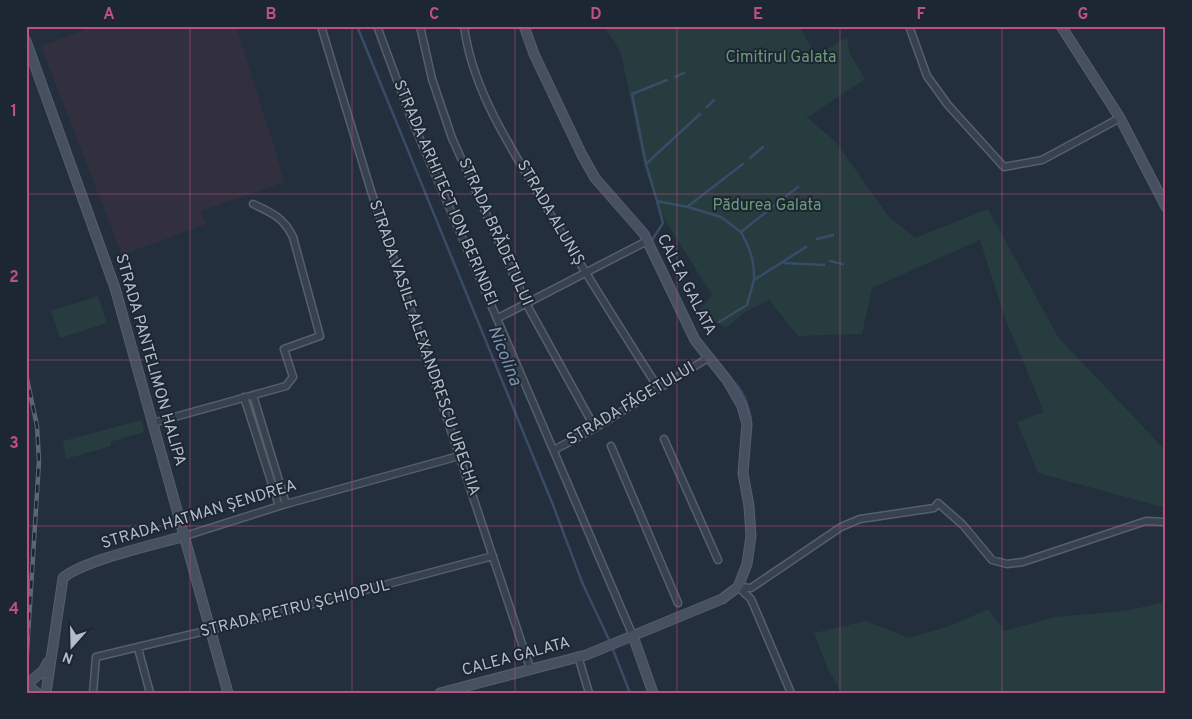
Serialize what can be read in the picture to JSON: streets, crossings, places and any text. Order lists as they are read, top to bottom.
{
  "streets": {
    "street": [
      "STRADA ARHITECT ION BERINDEI",
      "STRADA ALUNIȘ",
      "STRADA BRĂDETULUI",
      "CALEA GALATA",
      "STRADA VASILE ALEXANDRESCU URECHIA",
      "STRADA PANTELIMON HALIPA",
      "STRADA FĂGETULUI",
      "STRADA HATMAN ȘENDREA",
      "STRADA PETRU ȘCHIOPUL"
    ]
  },
  "crossings": [
    ["STRADA ARHITECT ION BERINDEI", "CALEA GALATA"],
    ["STRADA ARHITECT ION BERINDEI", "STRADA FĂGETULUI"],
    ["STRADA ALUNIȘ", "STRADA FĂGETULUI"],
    ["STRADA BRĂDETULUI", "STRADA FĂGETULUI"],
    ["CALEA GALATA", "STRADA VASILE ALEXANDRESCU URECHIA"],
    ["CALEA GALATA", "STRADA FĂGETULUI"],
    ["STRADA VASILE ALEXANDRESCU URECHIA", "STRADA HATMAN ȘENDREA"],
    ["STRADA VASILE ALEXANDRESCU URECHIA", "STRADA PETRU ȘCHIOPUL"],
    ["STRADA PANTELIMON HALIPA", "STRADA HATMAN ȘENDREA"],
    ["STRADA PANTELIMON HALIPA", "STRADA PETRU ȘCHIOPUL"]
  ],
  "water": ["Nicolina"],
  "parks": ["Cimitirul Galata", "Pădurea Galata"],
  "north": "bottom",
  "grid": {
    "columns": [
      "A",
      "B",
      "C",
      "D",
      "E",
      "F",
      "G"
    ],
    "rows": [
      "1",
      "2",
      "3",
      "4"
    ]
  }
}
